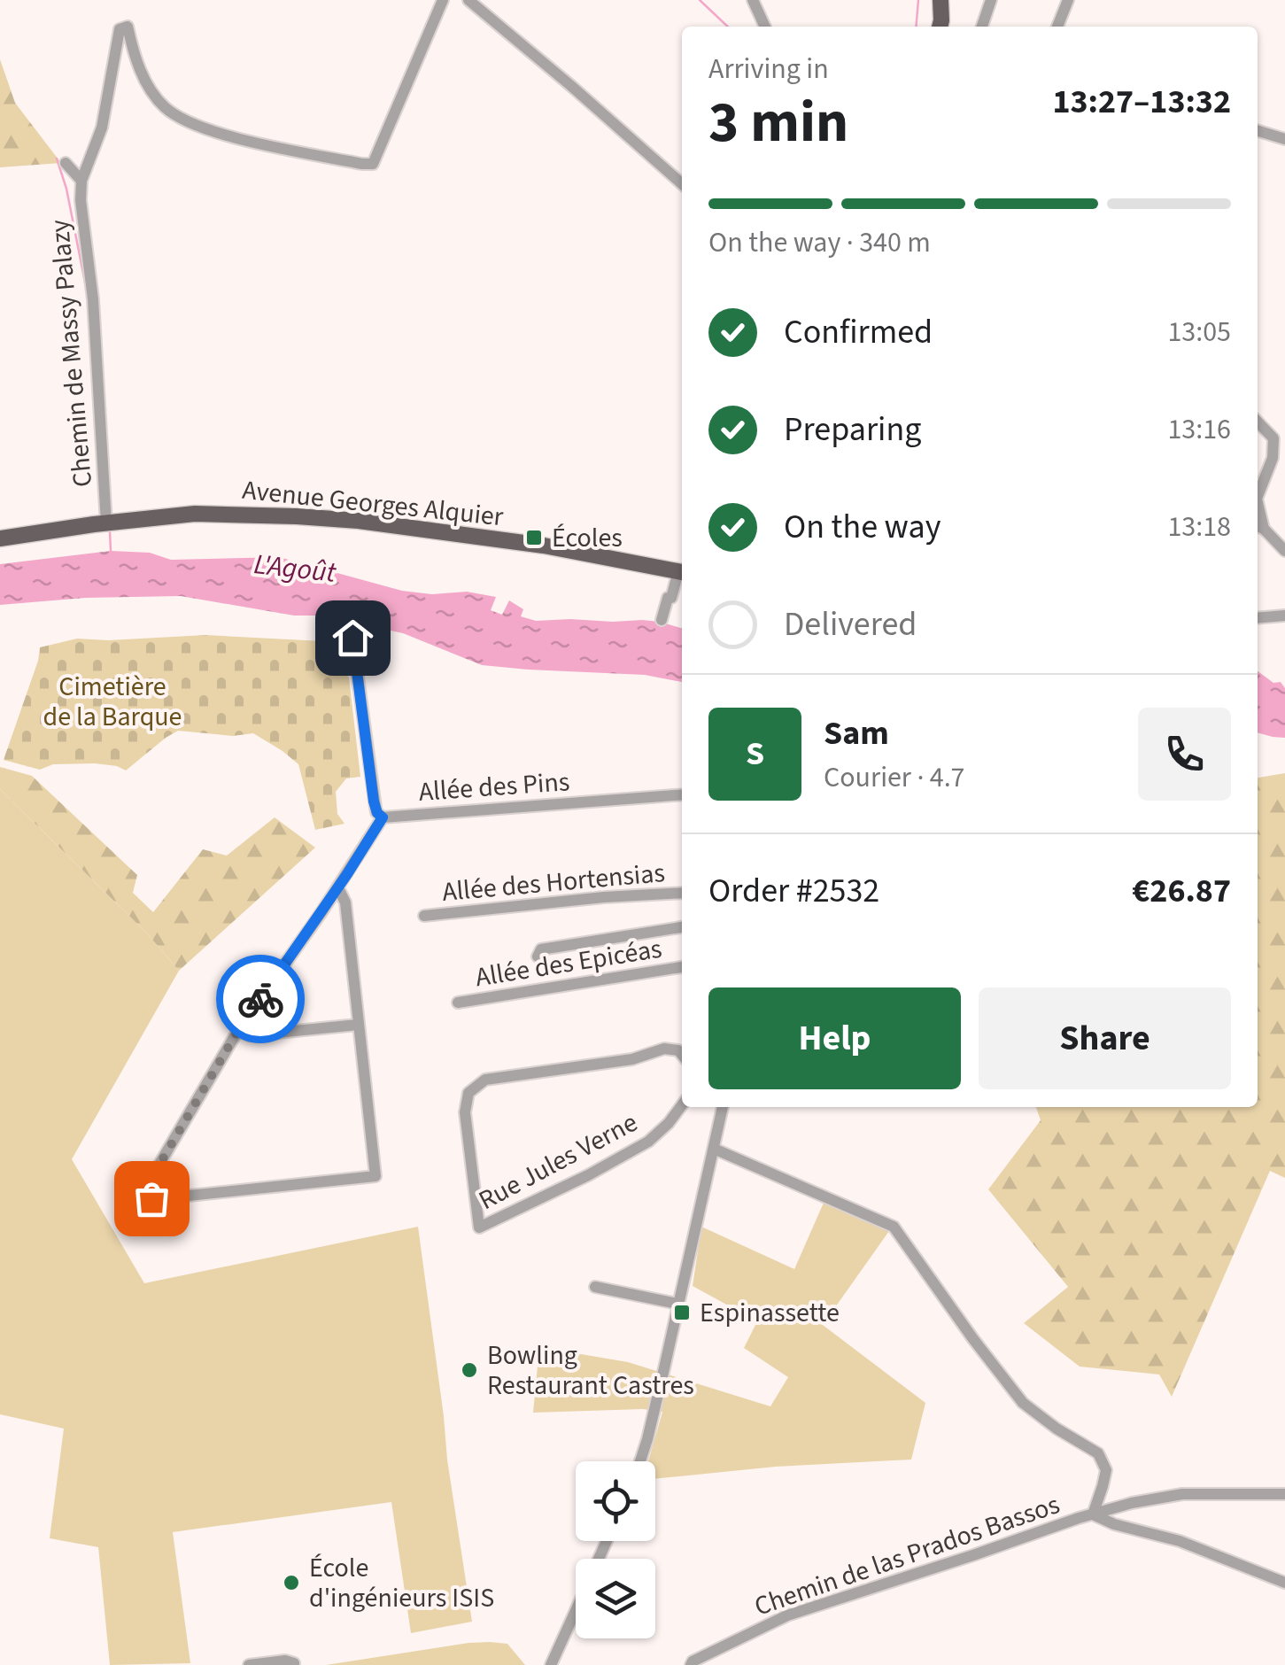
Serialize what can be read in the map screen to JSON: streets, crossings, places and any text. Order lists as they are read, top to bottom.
{
  "streets": {
    "main road": ["Avenue Georges Alquier"],
    "street": [
      "Chemin de Massy Palazy",
      "Allée des Pins",
      "Allée des Hortensias",
      "Allée des Epicéas",
      "Rue Jules Verne",
      "Chemin de las Prados Bassos"
    ]
  },
  "crossings": [
    ["Chemin de Massy Palazy", "Avenue Georges Alquier"]
  ],
  "water": ["L'Agoût"],
  "parks": ["Cimetière de la Barque"],
  "places": {
    "transit": ["Écoles", "Espinassette"],
    "other": ["Bowling Restaurant Castres", "École d'ingénieurs ISIS"]
  },
  "page": {
    "heading": ["3 min", "Arriving in", "13:27–13:32"],
    "panel": [
      "Sam",
      "Courier · 4.7",
      "Order #2532",
      "€26.87"
    ],
    "bar": "On the way · 340 m",
    "list": [
      ["Confirmed", "13:05"],
      ["Preparing", "13:16"],
      ["On the way", "13:18"],
      "Delivered"
    ],
    "round": "S",
    "buttons": ["Help", "Share"]
  }
}
